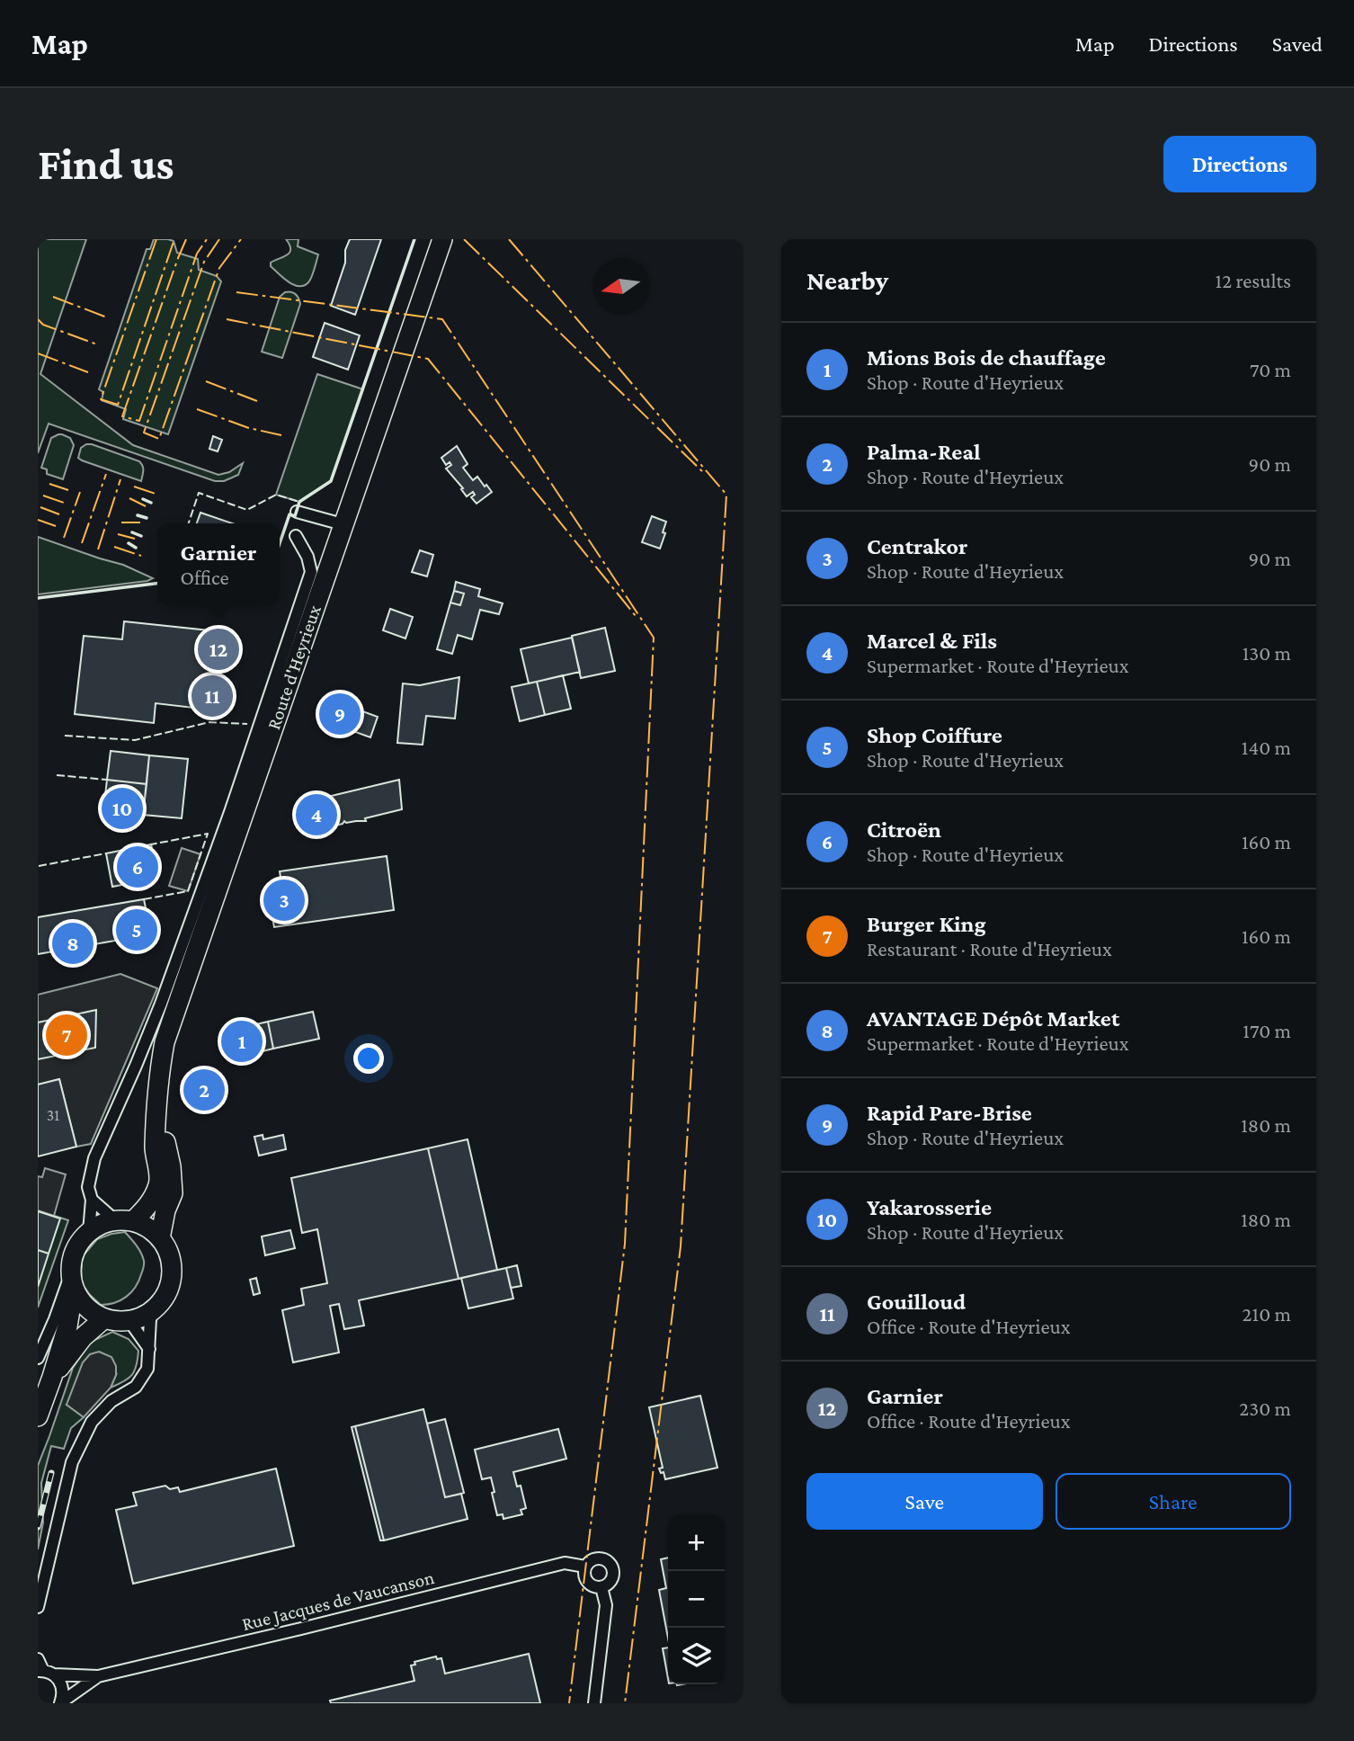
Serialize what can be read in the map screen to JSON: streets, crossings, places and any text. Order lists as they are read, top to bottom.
{
  "streets": {
    "main road": ["Route d'Heyrieux"],
    "street": ["Rue Jacques de Vaucanson"]
  },
  "house_numbers": ["31"],
  "north": "left",
  "page": {
    "header": "Map",
    "nav": ["Map", "Directions", "Saved"],
    "buttons": [
      "Directions",
      ["Save", "Share"]
    ],
    "title": "Find us",
    "heading": ["Nearby", "12 results"],
    "list": [
      {
        "mark": "1",
        "name": "Mions Bois de chauffage",
        "note": "Shop · Route d'Heyrieux",
        "value": "70 m"
      },
      {
        "mark": "2",
        "name": "Palma-Real",
        "note": "Shop · Route d'Heyrieux",
        "value": "90 m"
      },
      {
        "mark": "3",
        "name": "Centrakor",
        "note": "Shop · Route d'Heyrieux",
        "value": "90 m"
      },
      {
        "mark": "4",
        "name": "Marcel & Fils",
        "note": "Supermarket · Route d'Heyrieux",
        "value": "130 m"
      },
      {
        "mark": "5",
        "name": "Shop Coiffure",
        "note": "Shop · Route d'Heyrieux",
        "value": "140 m"
      },
      {
        "mark": "6",
        "name": "Citroën",
        "note": "Shop · Route d'Heyrieux",
        "value": "160 m"
      },
      {
        "mark": "7",
        "name": "Burger King",
        "note": "Restaurant · Route d'Heyrieux",
        "value": "160 m"
      },
      {
        "mark": "8",
        "name": "AVANTAGE Dépôt Market",
        "note": "Supermarket · Route d'Heyrieux",
        "value": "170 m"
      },
      {
        "mark": "9",
        "name": "Rapid Pare-Brise",
        "note": "Shop · Route d'Heyrieux",
        "value": "180 m"
      },
      {
        "mark": "10",
        "name": "Yakarosserie",
        "note": "Shop · Route d'Heyrieux",
        "value": "180 m"
      },
      {
        "mark": "11",
        "name": "Gouilloud",
        "note": "Office · Route d'Heyrieux",
        "value": "210 m"
      },
      {
        "mark": "12",
        "name": "Garnier",
        "note": "Office · Route d'Heyrieux",
        "value": "230 m"
      }
    ],
    "popup": ["Garnier", "Office"],
    "pins": [
      "12",
      "11",
      "9",
      "10",
      "4",
      "6",
      "3",
      "5",
      "8",
      "7",
      "1",
      "2"
    ],
    "map_buttons": ["+", "−"]
  }
}
